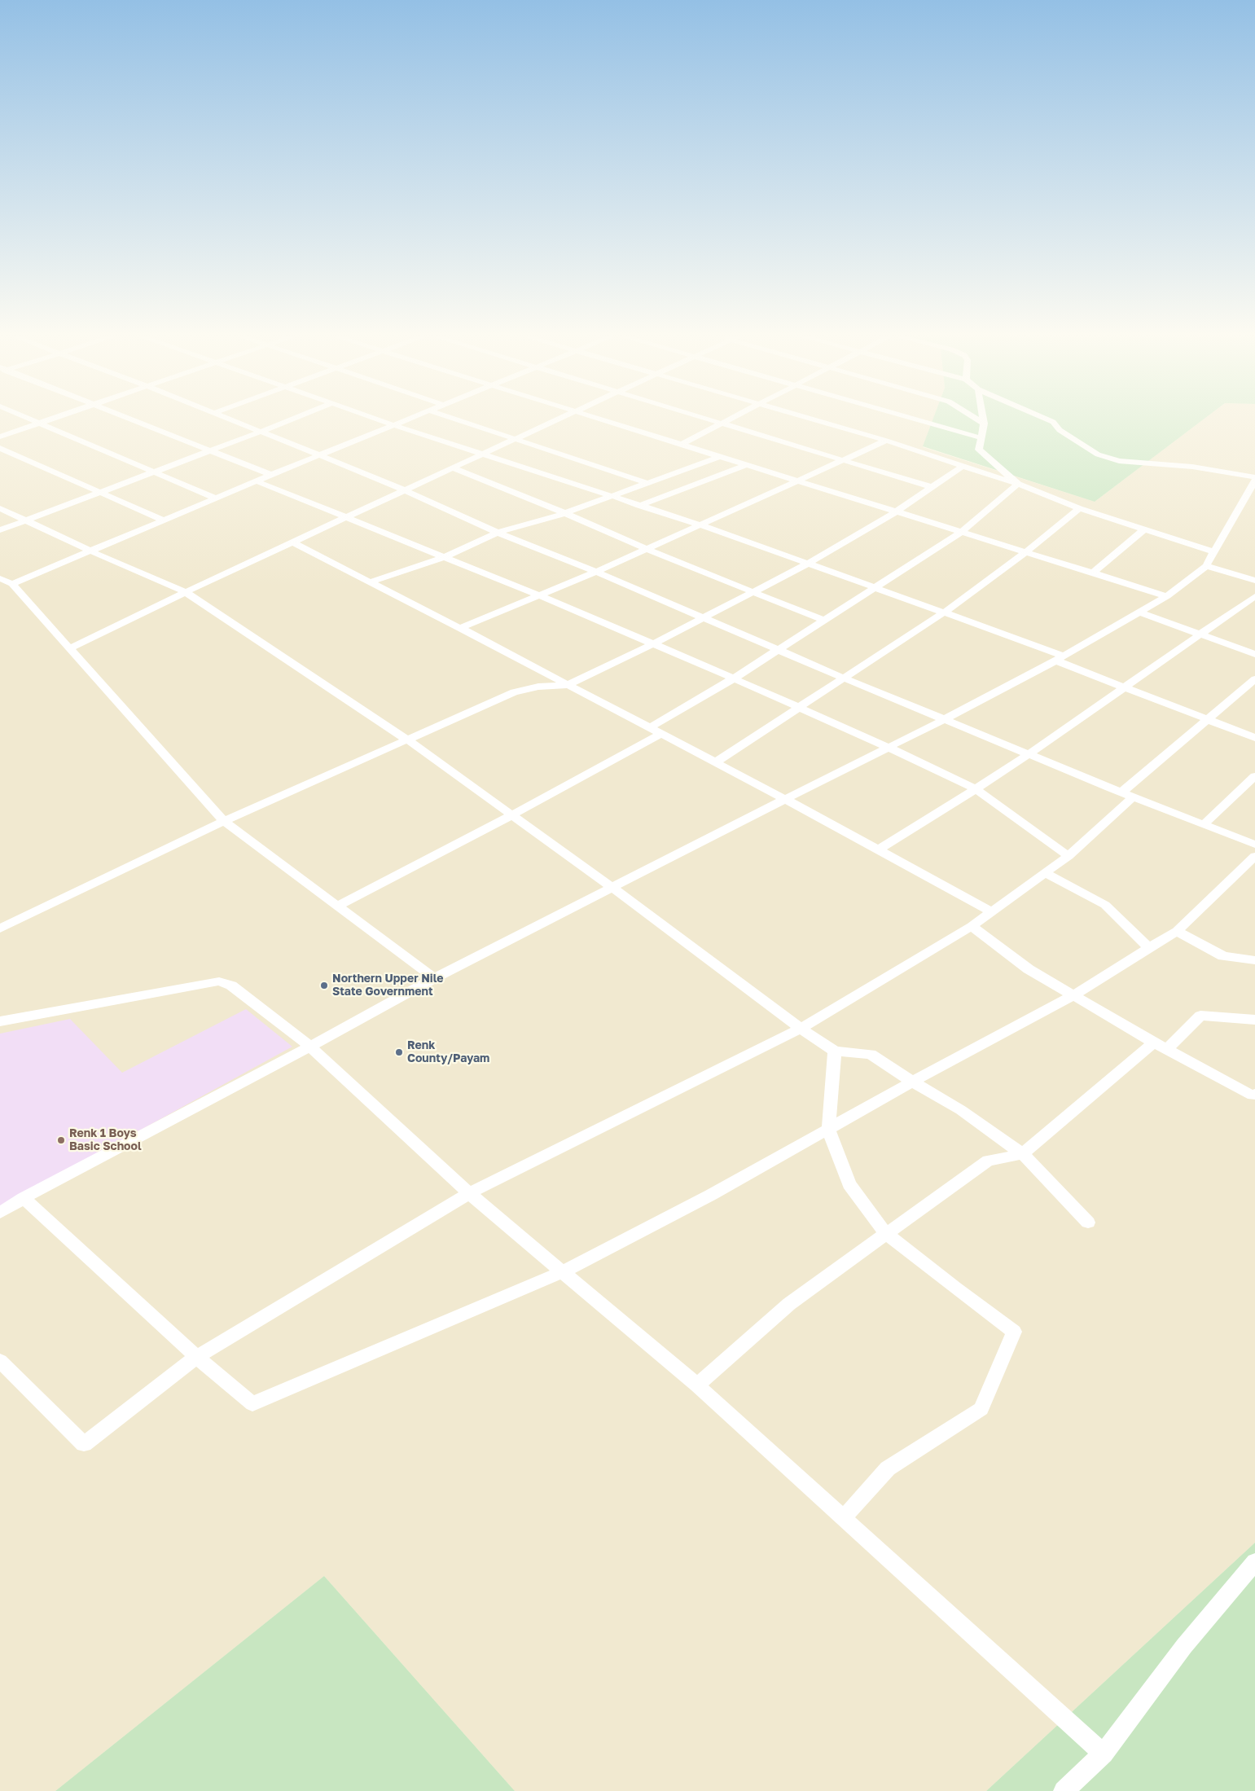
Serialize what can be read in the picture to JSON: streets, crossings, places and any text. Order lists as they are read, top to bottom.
{
  "places": ["Northern Upper Nile State Government", "Renk County/Payam", "Renk 1 Boys Basic School"]
}
